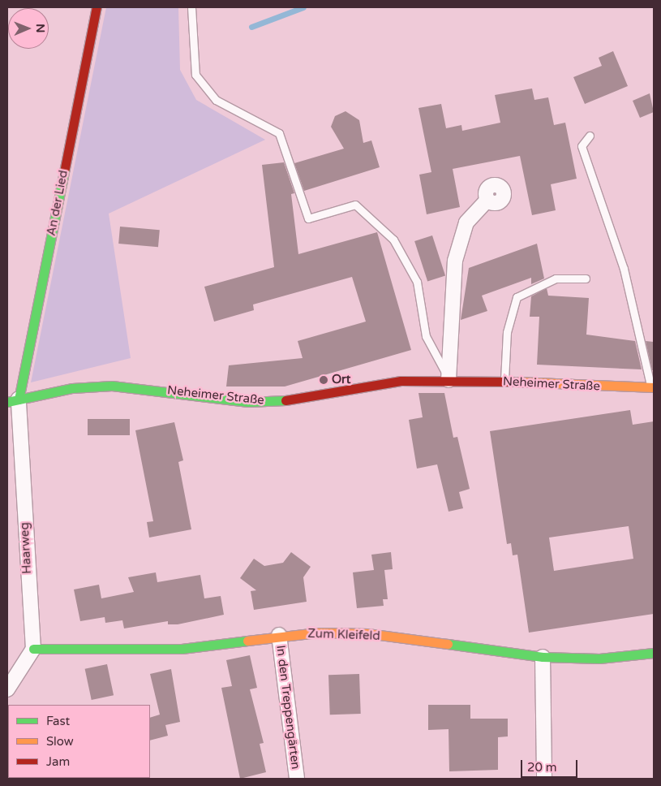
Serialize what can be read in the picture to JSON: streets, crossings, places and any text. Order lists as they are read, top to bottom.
{
  "streets": {
    "street": [
      "An der Lied",
      "Neheimer Straße",
      "Haarweg",
      "Zum Kleifeld",
      "In den Treppengärten"
    ]
  },
  "crossings": [
    ["An der Lied", "Neheimer Straße"],
    ["An der Lied", "Haarweg"],
    ["Neheimer Straße", "Haarweg"],
    ["Haarweg", "Zum Kleifeld"],
    ["Zum Kleifeld", "In den Treppengärten"]
  ],
  "places": ["Ort"],
  "legend": ["Fast", "Slow", "Jam"],
  "scale_bar": "20 m",
  "north": "right"
}
